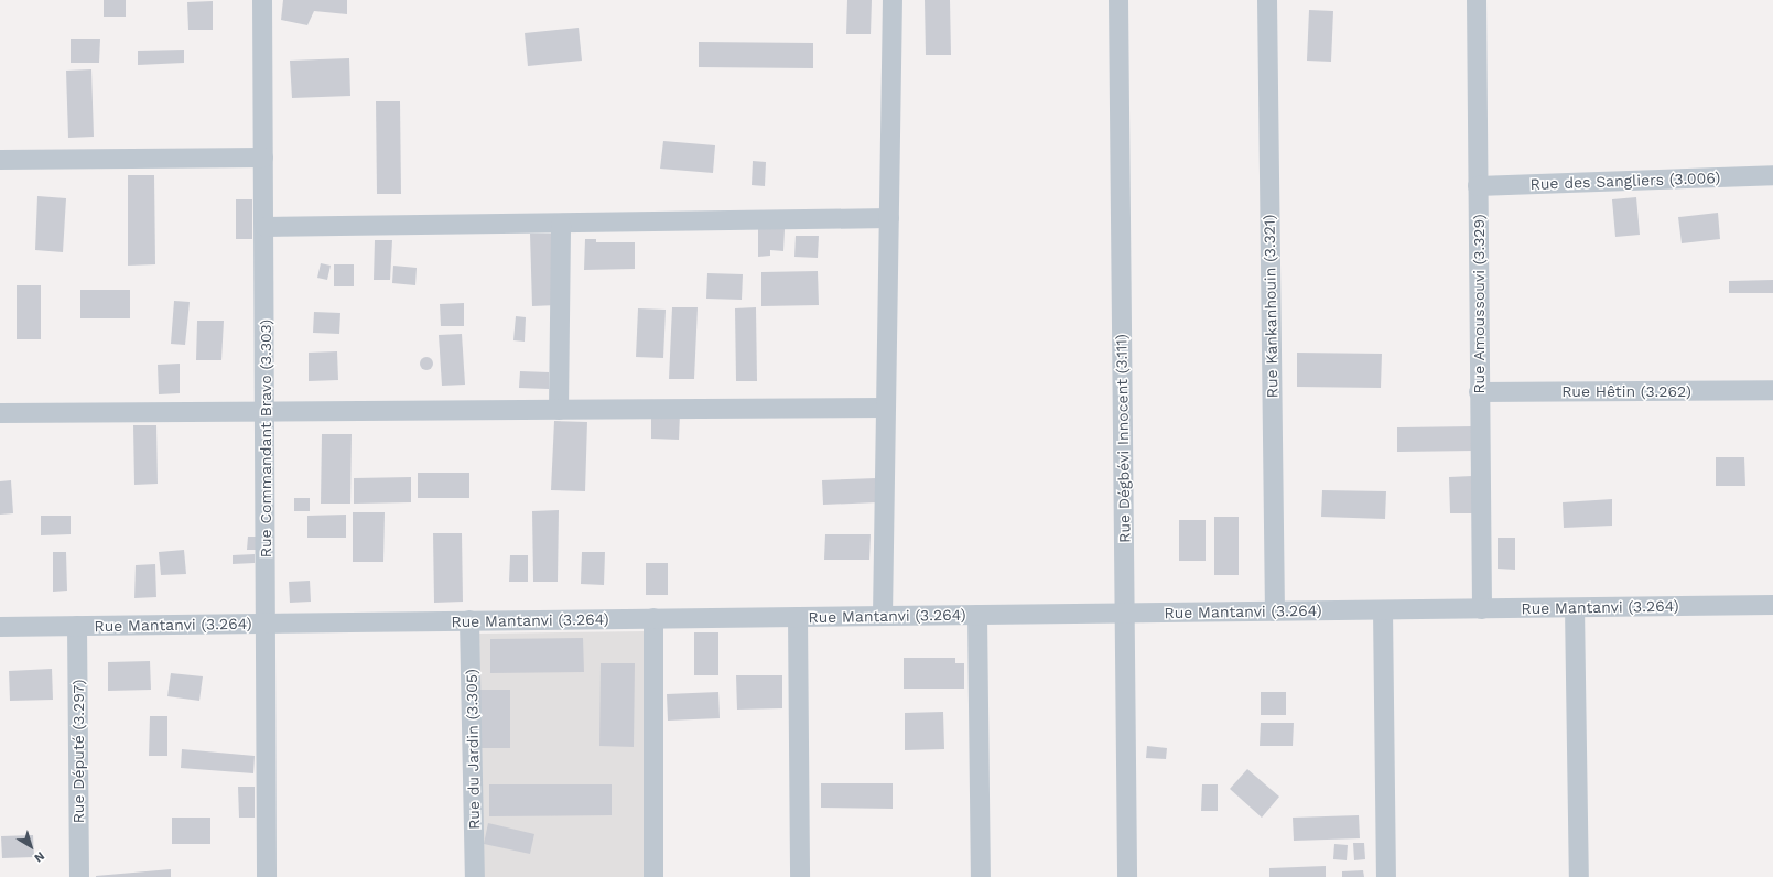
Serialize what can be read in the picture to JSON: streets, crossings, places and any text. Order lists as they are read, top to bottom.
{
  "streets": {
    "street": [
      "Rue des Sangliers (3.006)",
      "Rue Amoussouvi (3.329)",
      "Rue Kankanhouin (3.321)",
      "Rue Hêtin (3.262)",
      "Rue Commandant Bravo (3.303)",
      "Rue Dégbévi Innocent (3.111)",
      "Rue Mantanvi (3.264)",
      "Rue du Jardin (3.305)",
      "Rue Député (3.297)"
    ]
  },
  "crossings": [
    ["Rue des Sangliers (3.006)", "Rue Amoussouvi (3.329)"],
    ["Rue Amoussouvi (3.329)", "Rue Hêtin (3.262)"],
    ["Rue Amoussouvi (3.329)", "Rue Mantanvi (3.264)"],
    ["Rue Kankanhouin (3.321)", "Rue Mantanvi (3.264)"],
    ["Rue Commandant Bravo (3.303)", "Rue Mantanvi (3.264)"],
    ["Rue Dégbévi Innocent (3.111)", "Rue Mantanvi (3.264)"],
    ["Rue Mantanvi (3.264)", "Rue du Jardin (3.305)"],
    ["Rue Mantanvi (3.264)", "Rue Député (3.297)"]
  ],
  "north": "bottom right"
}
